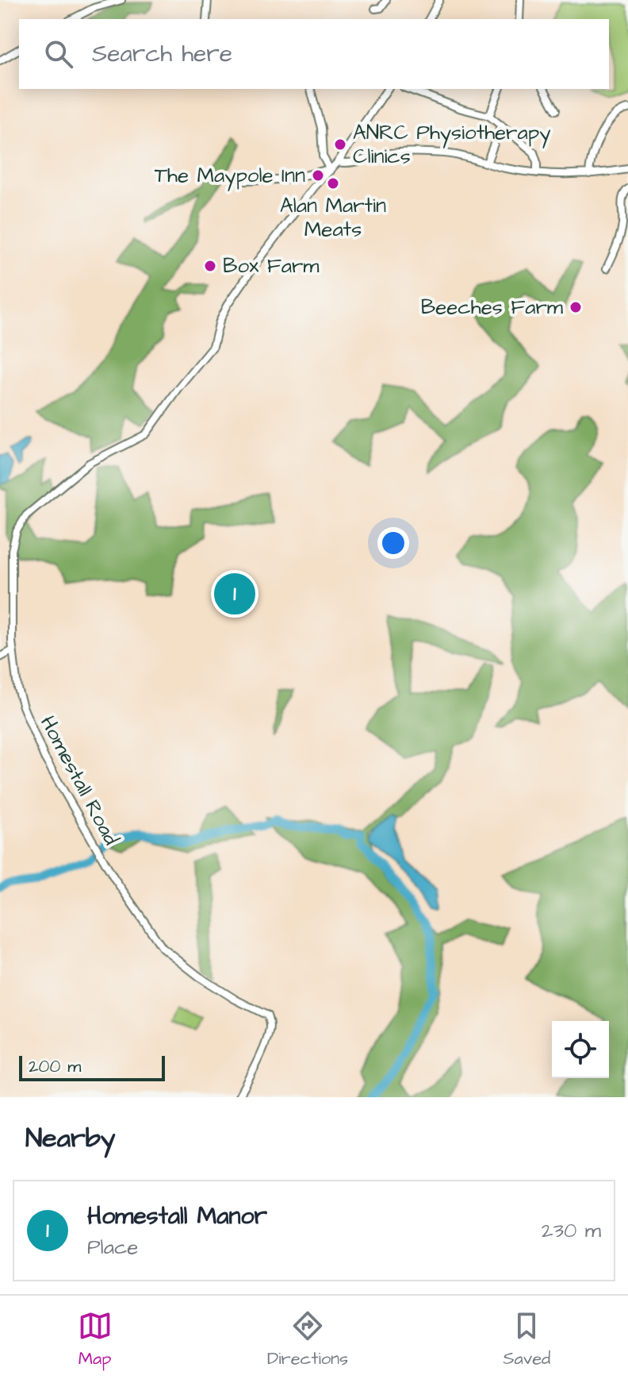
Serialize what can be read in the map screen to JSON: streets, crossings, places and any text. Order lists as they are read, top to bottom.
{
  "streets": {
    "street": ["Homestall Road"]
  },
  "places": [
    "ANRC Physiotherapy Clinics",
    "The Maypole Inn",
    "Alan Martin Meats",
    "Box Farm",
    "Beeches Farm"
  ],
  "scale_bar": "200 m",
  "page": {
    "search": "Search here",
    "pins": "1",
    "scale": "200 m",
    "heading": "Nearby",
    "list": [
      {
        "mark": "1",
        "name": "Homestall Manor",
        "note": "Place",
        "value": "230 m"
      }
    ],
    "nav": ["Map", "Directions", "Saved"]
  }
}
